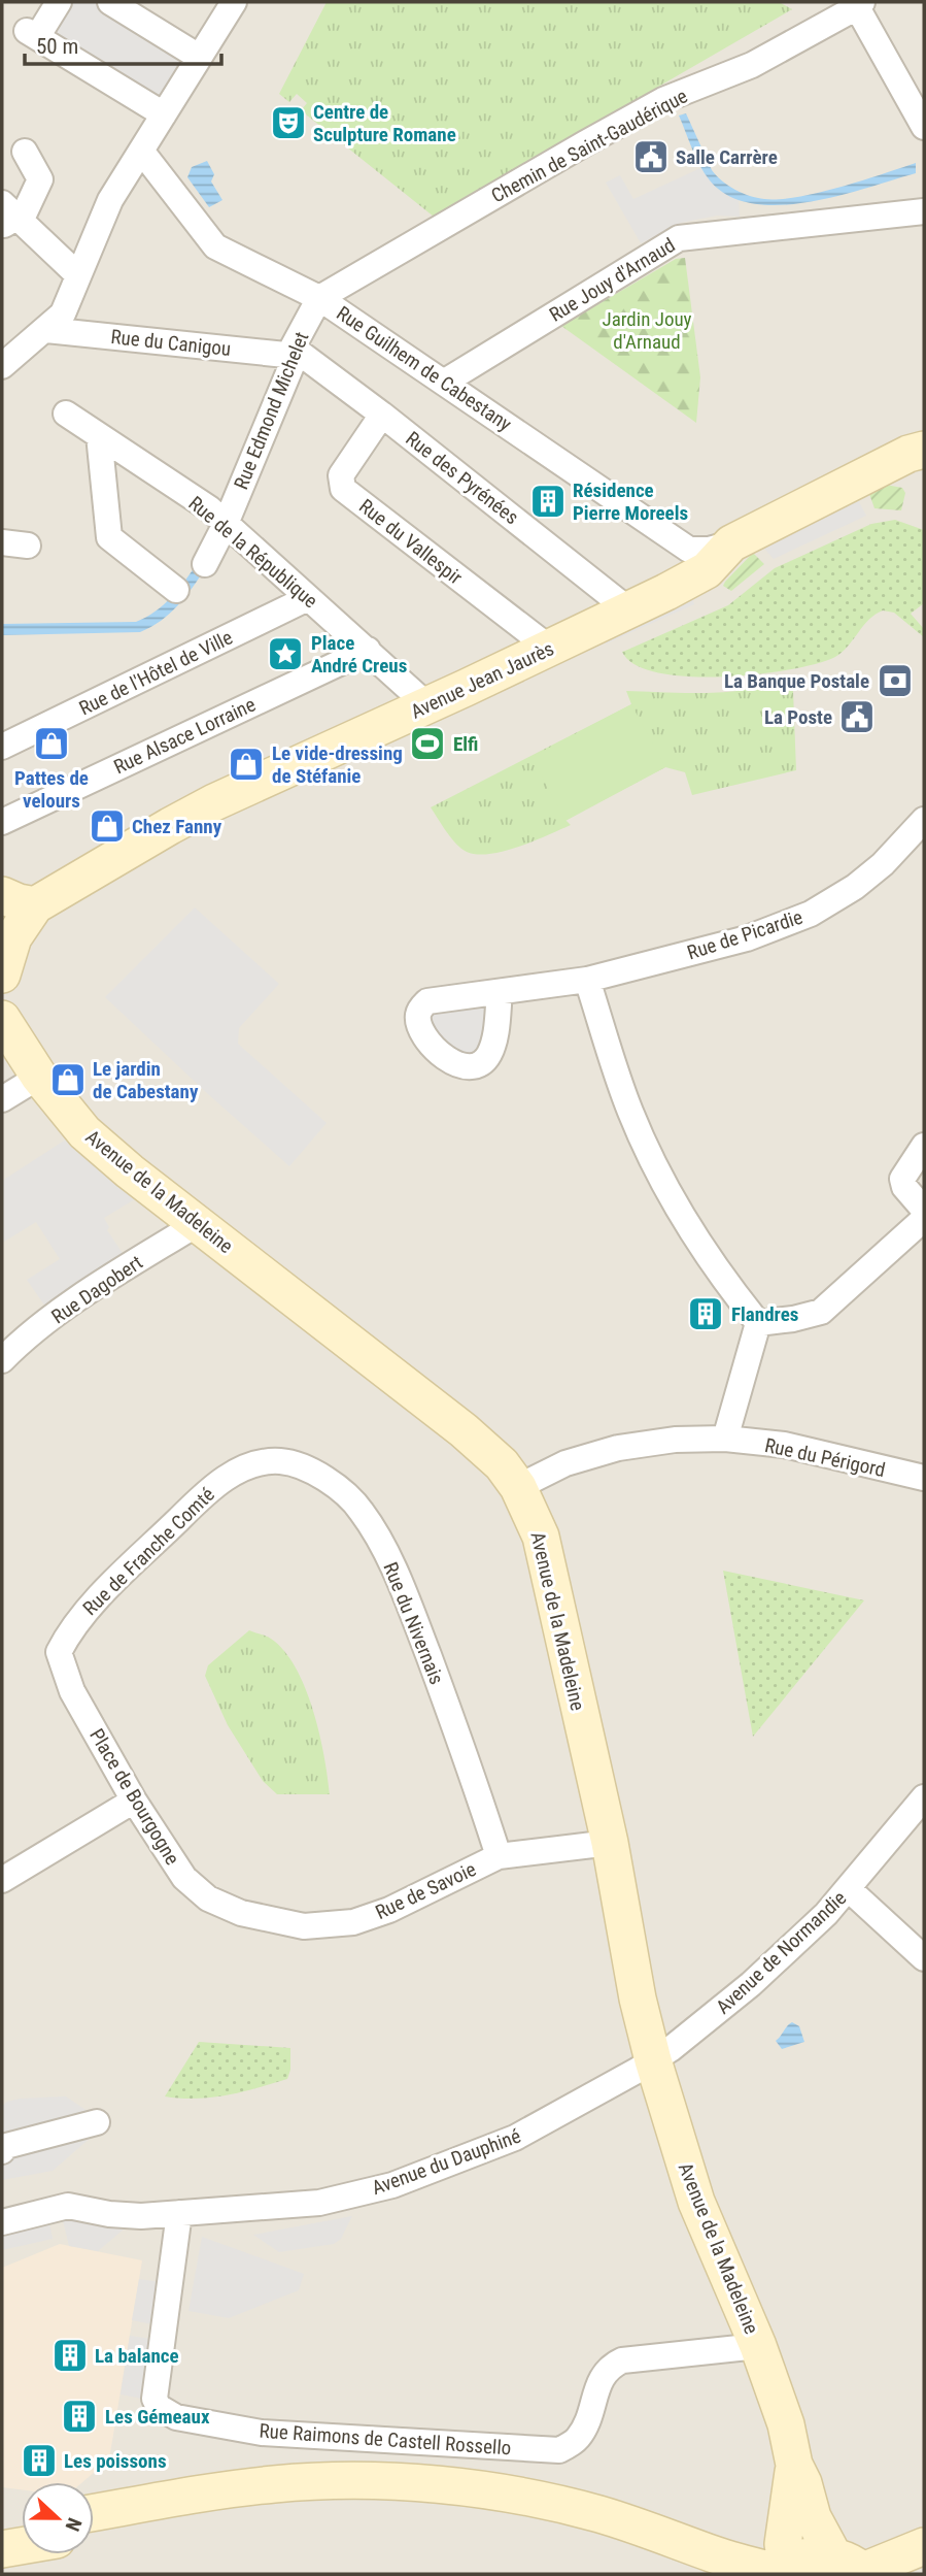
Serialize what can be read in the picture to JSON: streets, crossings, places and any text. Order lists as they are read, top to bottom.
{
  "streets": {
    "main road": ["Avenue Jean Jaurès", "Avenue de la Madeleine"],
    "street": [
      "Chemin de Saint-Gaudérique",
      "Rue Jouy d'Arnaud",
      "Rue du Canigou",
      "Rue Guilhem de Cabestany",
      "Rue Edmond Michelet",
      "Rue des Pyrénées",
      "Rue du Vallespir",
      "Rue de la République",
      "Rue de l'Hôtel de Ville",
      "Rue Alsace Lorraine",
      "Rue de Picardie",
      "Rue Dagobert",
      "Rue du Périgord",
      "Rue de Franche Comté",
      "Rue du Nivernais",
      "Place de Bourgogne",
      "Rue de Savoie",
      "Avenue de Normandie",
      "Avenue du Dauphiné",
      "Rue Raimons de Castell Rossello"
    ]
  },
  "crossings": [
    ["Chemin de Saint-Gaudérique", "Rue Guilhem de Cabestany"],
    ["Chemin de Saint-Gaudérique", "Rue Edmond Michelet"],
    ["Rue Jouy d'Arnaud", "Rue Guilhem de Cabestany"],
    ["Rue du Canigou", "Rue Edmond Michelet"],
    ["Rue du Canigou", "Rue des Pyrénées"],
    ["Rue Guilhem de Cabestany", "Rue Edmond Michelet"],
    ["Rue Guilhem de Cabestany", "Avenue Jean Jaurès"],
    ["Rue Edmond Michelet", "Rue des Pyrénées"],
    ["Rue Edmond Michelet", "Rue de la République"],
    ["Rue des Pyrénées", "Rue du Vallespir"],
    ["Rue des Pyrénées", "Avenue Jean Jaurès"],
    ["Rue du Vallespir", "Avenue Jean Jaurès"],
    ["Rue de la République", "Rue de l'Hôtel de Ville"],
    ["Rue de la République", "Avenue Jean Jaurès"],
    ["Rue de la République", "Rue Alsace Lorraine"],
    ["Avenue de la Madeleine", "Rue Dagobert"],
    ["Avenue de la Madeleine", "Rue du Périgord"],
    ["Avenue de la Madeleine", "Rue de Savoie"],
    ["Avenue de la Madeleine", "Avenue de Normandie"],
    ["Avenue de la Madeleine", "Avenue du Dauphiné"],
    ["Avenue de la Madeleine", "Rue Raimons de Castell Rossello"],
    ["Rue de Franche Comté", "Rue du Nivernais"],
    ["Rue de Franche Comté", "Place de Bourgogne"],
    ["Rue du Nivernais", "Rue de Savoie"],
    ["Place de Bourgogne", "Rue de Savoie"],
    ["Avenue de Normandie", "Avenue du Dauphiné"],
    ["Avenue du Dauphiné", "Rue Raimons de Castell Rossello"]
  ],
  "parks": ["Jardin Jouy d'Arnaud"],
  "places": {
    "theatre": ["Centre de Sculpture Romane"],
    "public building": ["Salle Carrère", "La Poste"],
    "building": [
      "Résidence Pierre Moreels",
      "Flandres",
      "La balance",
      "Les Gémeaux",
      "Les poissons"
    ],
    "place": ["Place André Creus"],
    "bank": ["La Banque Postale"],
    "shop": [
      "Pattes de velours",
      "Le vide-dressing de Stéfanie",
      "Chez Fanny",
      "Le jardin de Cabestany"
    ],
    "sports": ["Elfi"]
  },
  "scale_bar": "50 m",
  "north": "right"
}
